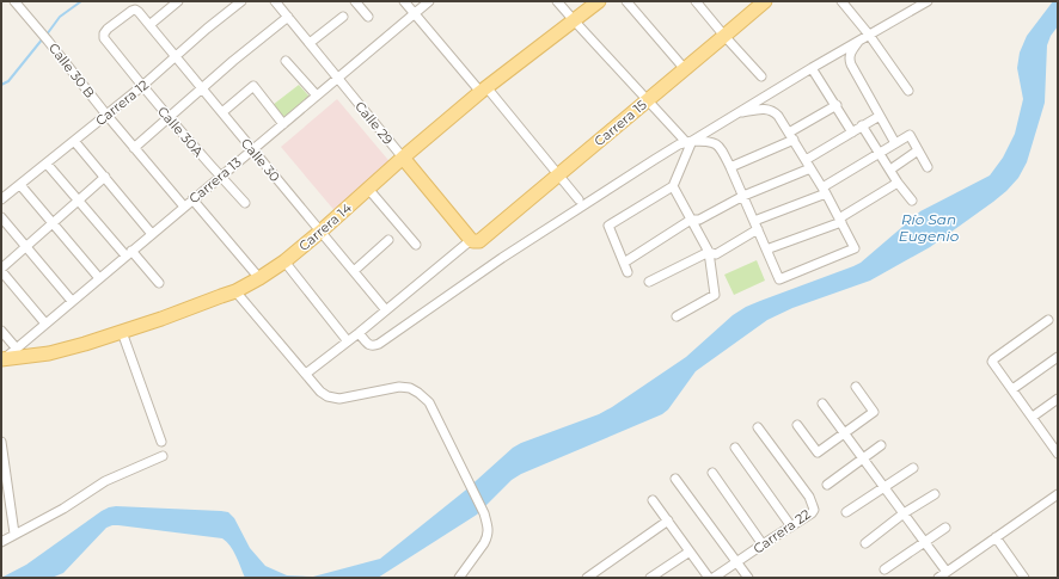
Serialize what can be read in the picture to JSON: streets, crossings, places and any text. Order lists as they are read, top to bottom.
{
  "streets": {
    "main road": ["Calle 29", "Carrera 15", "Carrera 14"],
    "street": [
      "Calle 30 B",
      "Carrera 12",
      "Calle 30A",
      "Calle 30",
      "Carrera 13",
      "Carrera 22"
    ]
  },
  "crossings": [
    ["Calle 30 B", "Carrera 12"],
    ["Calle 30 B", "Carrera 13"],
    ["Carrera 12", "Calle 30A"],
    ["Carrera 12", "Calle 30"],
    ["Calle 29", "Carrera 15"],
    ["Calle 29", "Carrera 13"],
    ["Calle 29", "Carrera 14"],
    ["Carrera 15", "Calle 30"],
    ["Calle 30A", "Calle 30"],
    ["Calle 30A", "Carrera 13"],
    ["Calle 30", "Carrera 13"],
    ["Calle 30", "Carrera 14"],
    ["Carrera 13", "Carrera 14"]
  ],
  "water": ["Río San Eugenio"]
}
